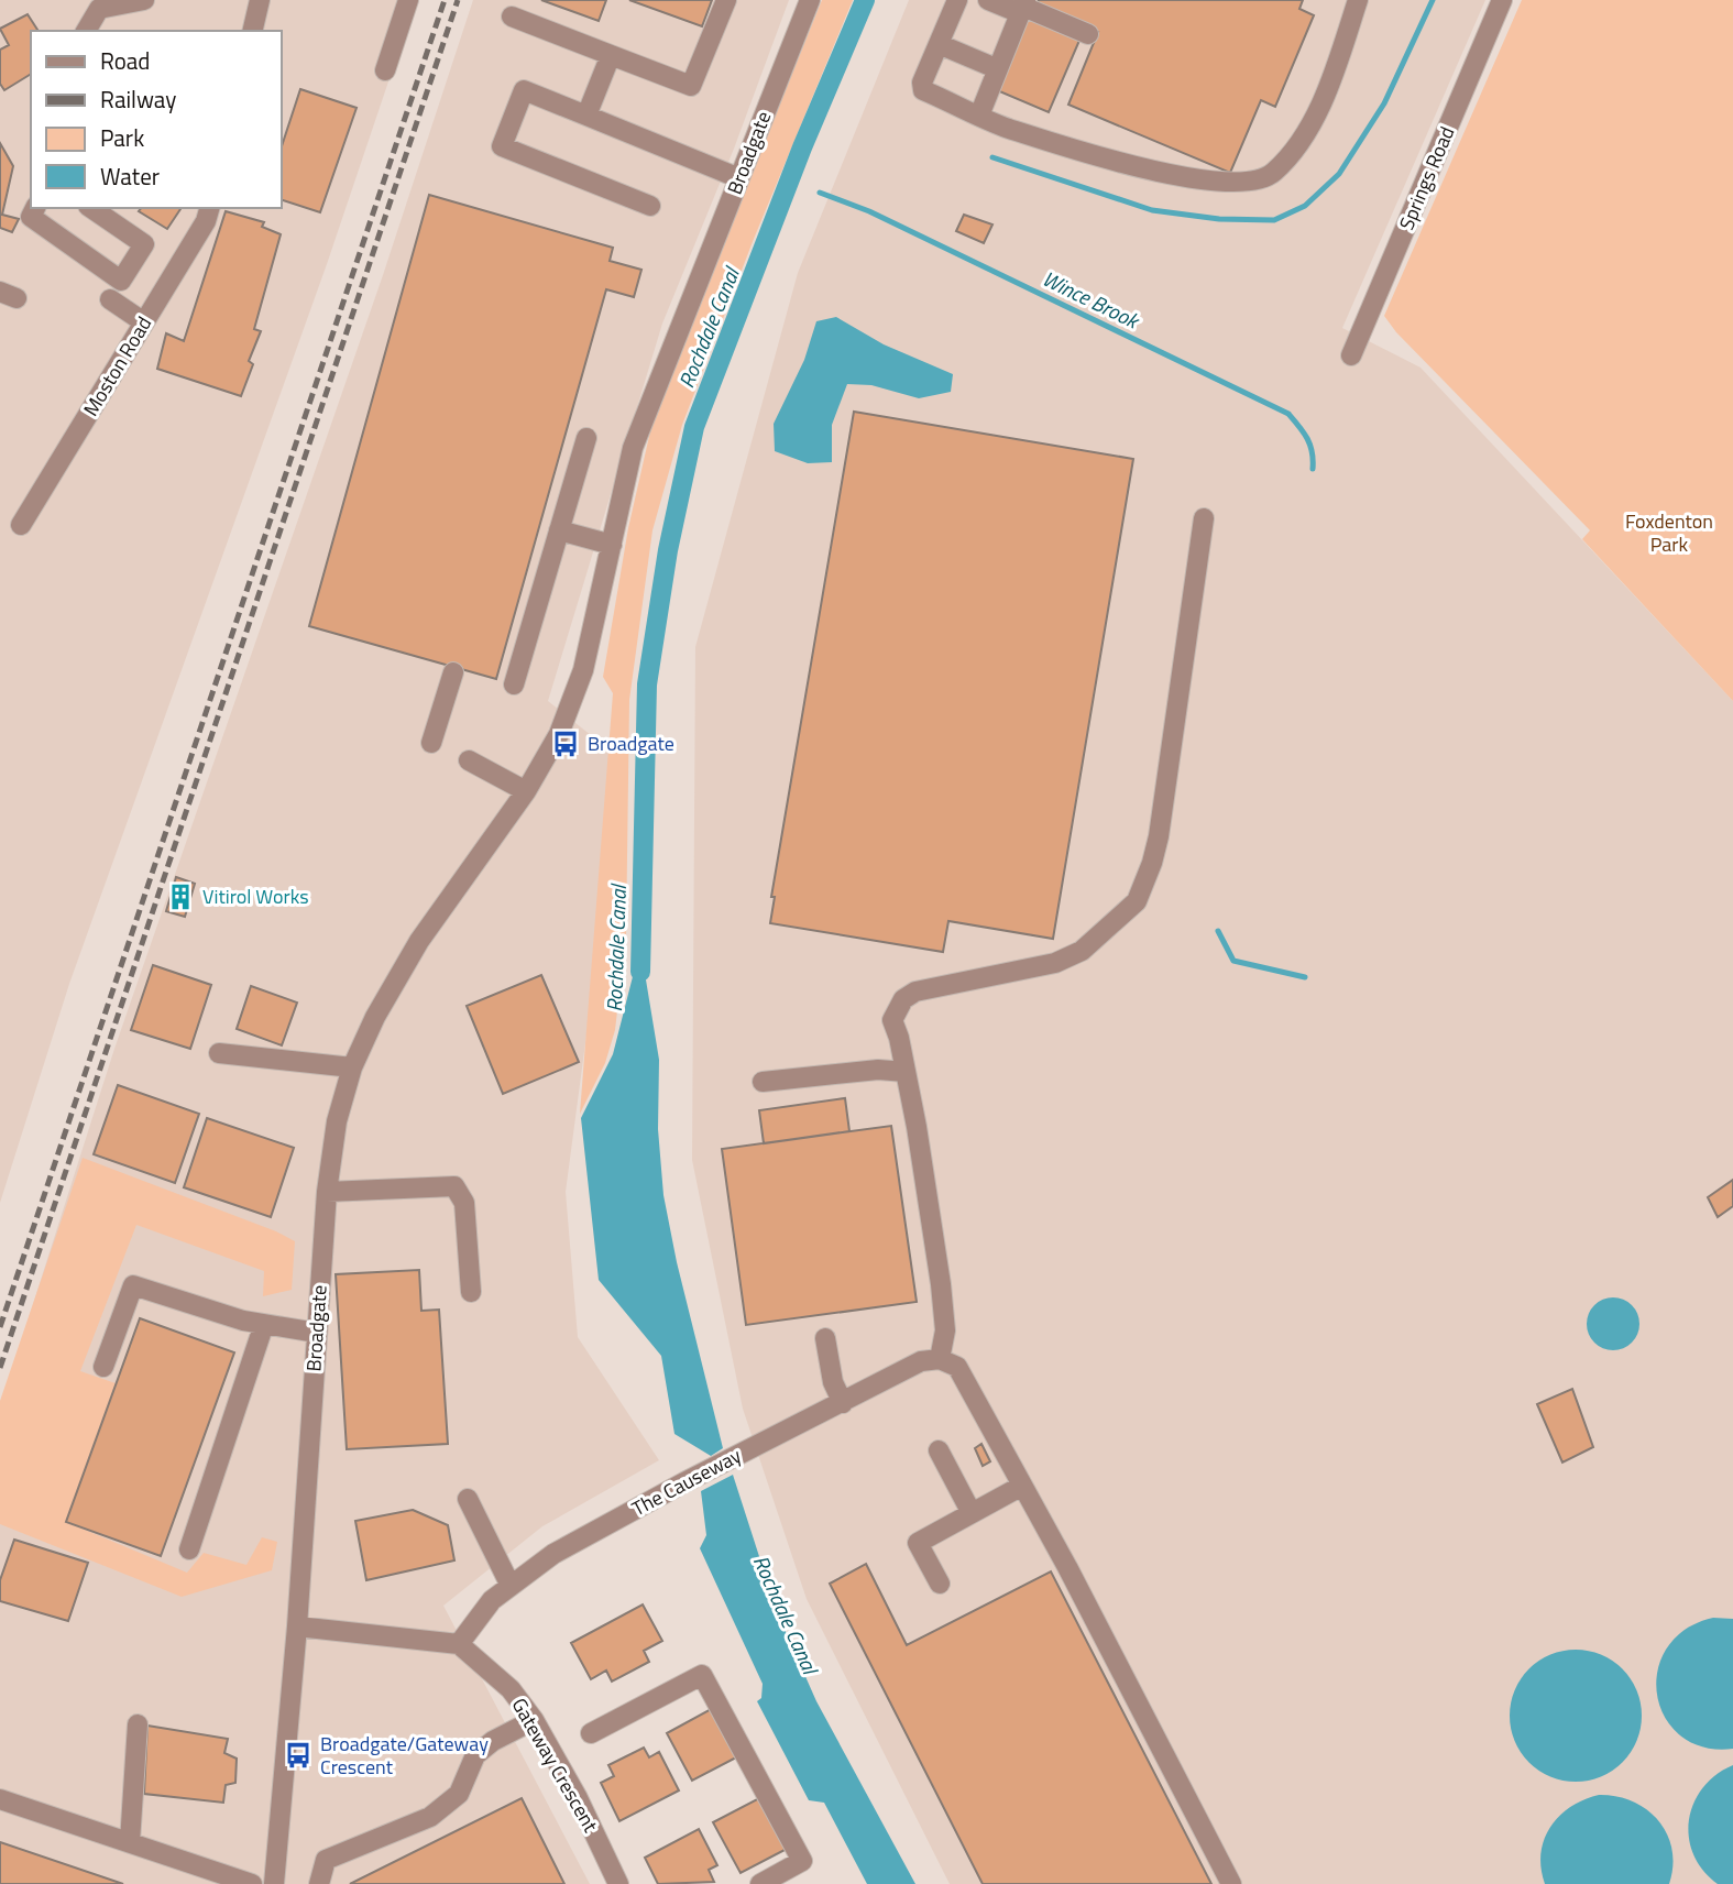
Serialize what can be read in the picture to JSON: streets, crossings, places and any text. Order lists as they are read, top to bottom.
{
  "streets": {
    "street": [
      "Broadgate",
      "Springs Road",
      "Moston Road",
      "The Causeway",
      "Gateway Crescent"
    ]
  },
  "crossings": [
    ["The Causeway", "Gateway Crescent"]
  ],
  "water": ["Wince Brook", "Rochdale Canal"],
  "parks": ["Foxdenton Park"],
  "places": {
    "bus stop": ["Broadgate", "Broadgate/Gateway Crescent"],
    "building": ["Vitirol Works"]
  },
  "legend": [
    "Road",
    "Railway",
    "Park",
    "Water"
  ]
}
